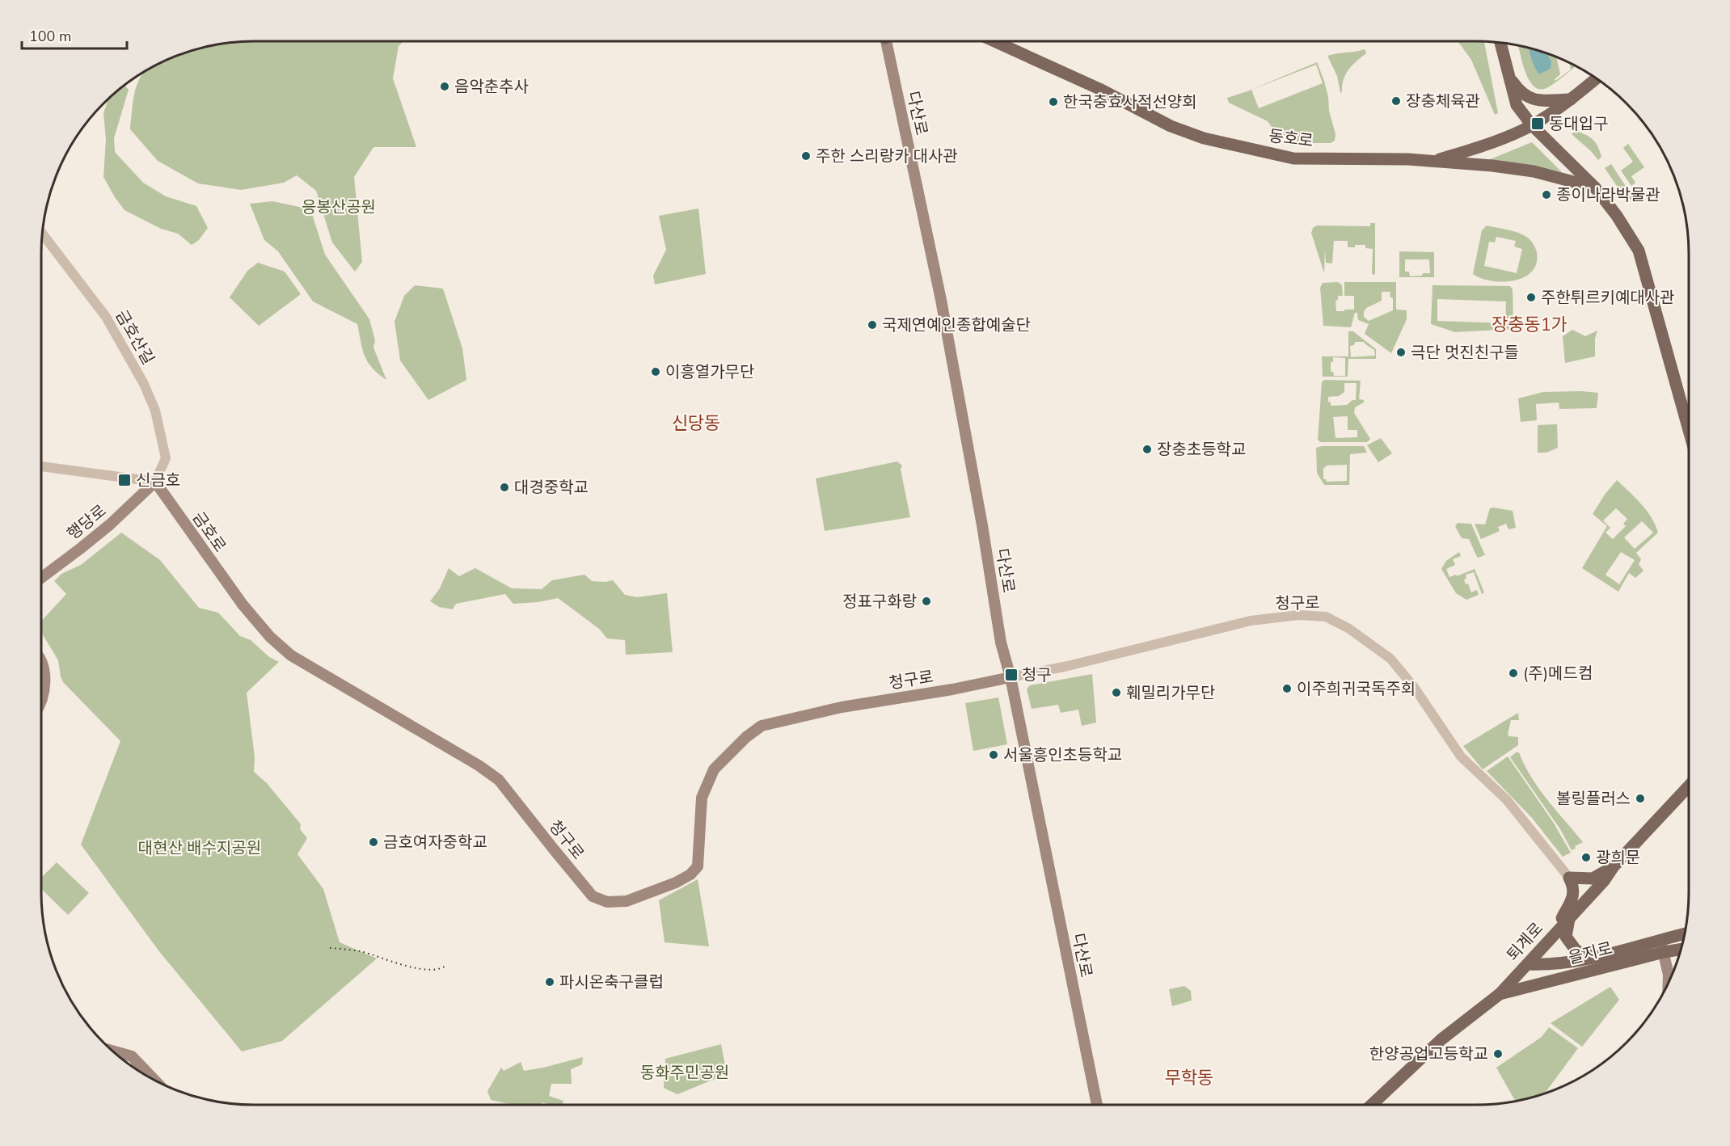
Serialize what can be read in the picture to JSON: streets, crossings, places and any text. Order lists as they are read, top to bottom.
{
  "streets": {
    "main road": [
      "다산로",
      "동호로",
      "행당로",
      "금호로",
      "청구로",
      "퇴계로",
      "을지로"
    ],
    "street": ["금호산길"]
  },
  "crossings": [
    ["다산로", "청구로"],
    ["금호산길", "행당로"],
    ["금호산길", "금호로"],
    ["행당로", "금호로"],
    ["금호로", "청구로"],
    ["퇴계로", "을지로"]
  ],
  "districts": ["장충동1가", "신당동", "무학동"],
  "parks": ["응봉산공원", "대현산 배수지공원", "동화주민공원"],
  "places": {
    "other": [
      "음악춘추사",
      "장충체육관",
      "한국충효사적선양회",
      "주한 스리랑카 대사관",
      "종이나라박물관",
      "주한튀르키예대사관",
      "국제연예인종합예술단",
      "극단 멋진친구들",
      "이흥열가무단",
      "장충초등학교",
      "대경중학교",
      "정표구화랑",
      "(주)메드컴",
      "이주희귀국독주회",
      "훼밀리가무단",
      "서울흥인초등학교",
      "볼링플러스",
      "금호여자중학교",
      "광희문",
      "파시온축구클럽",
      "한양공업고등학교"
    ],
    "transit": ["동대입구", "신금호", "청구"]
  },
  "scale_bar": "100 m"
}
